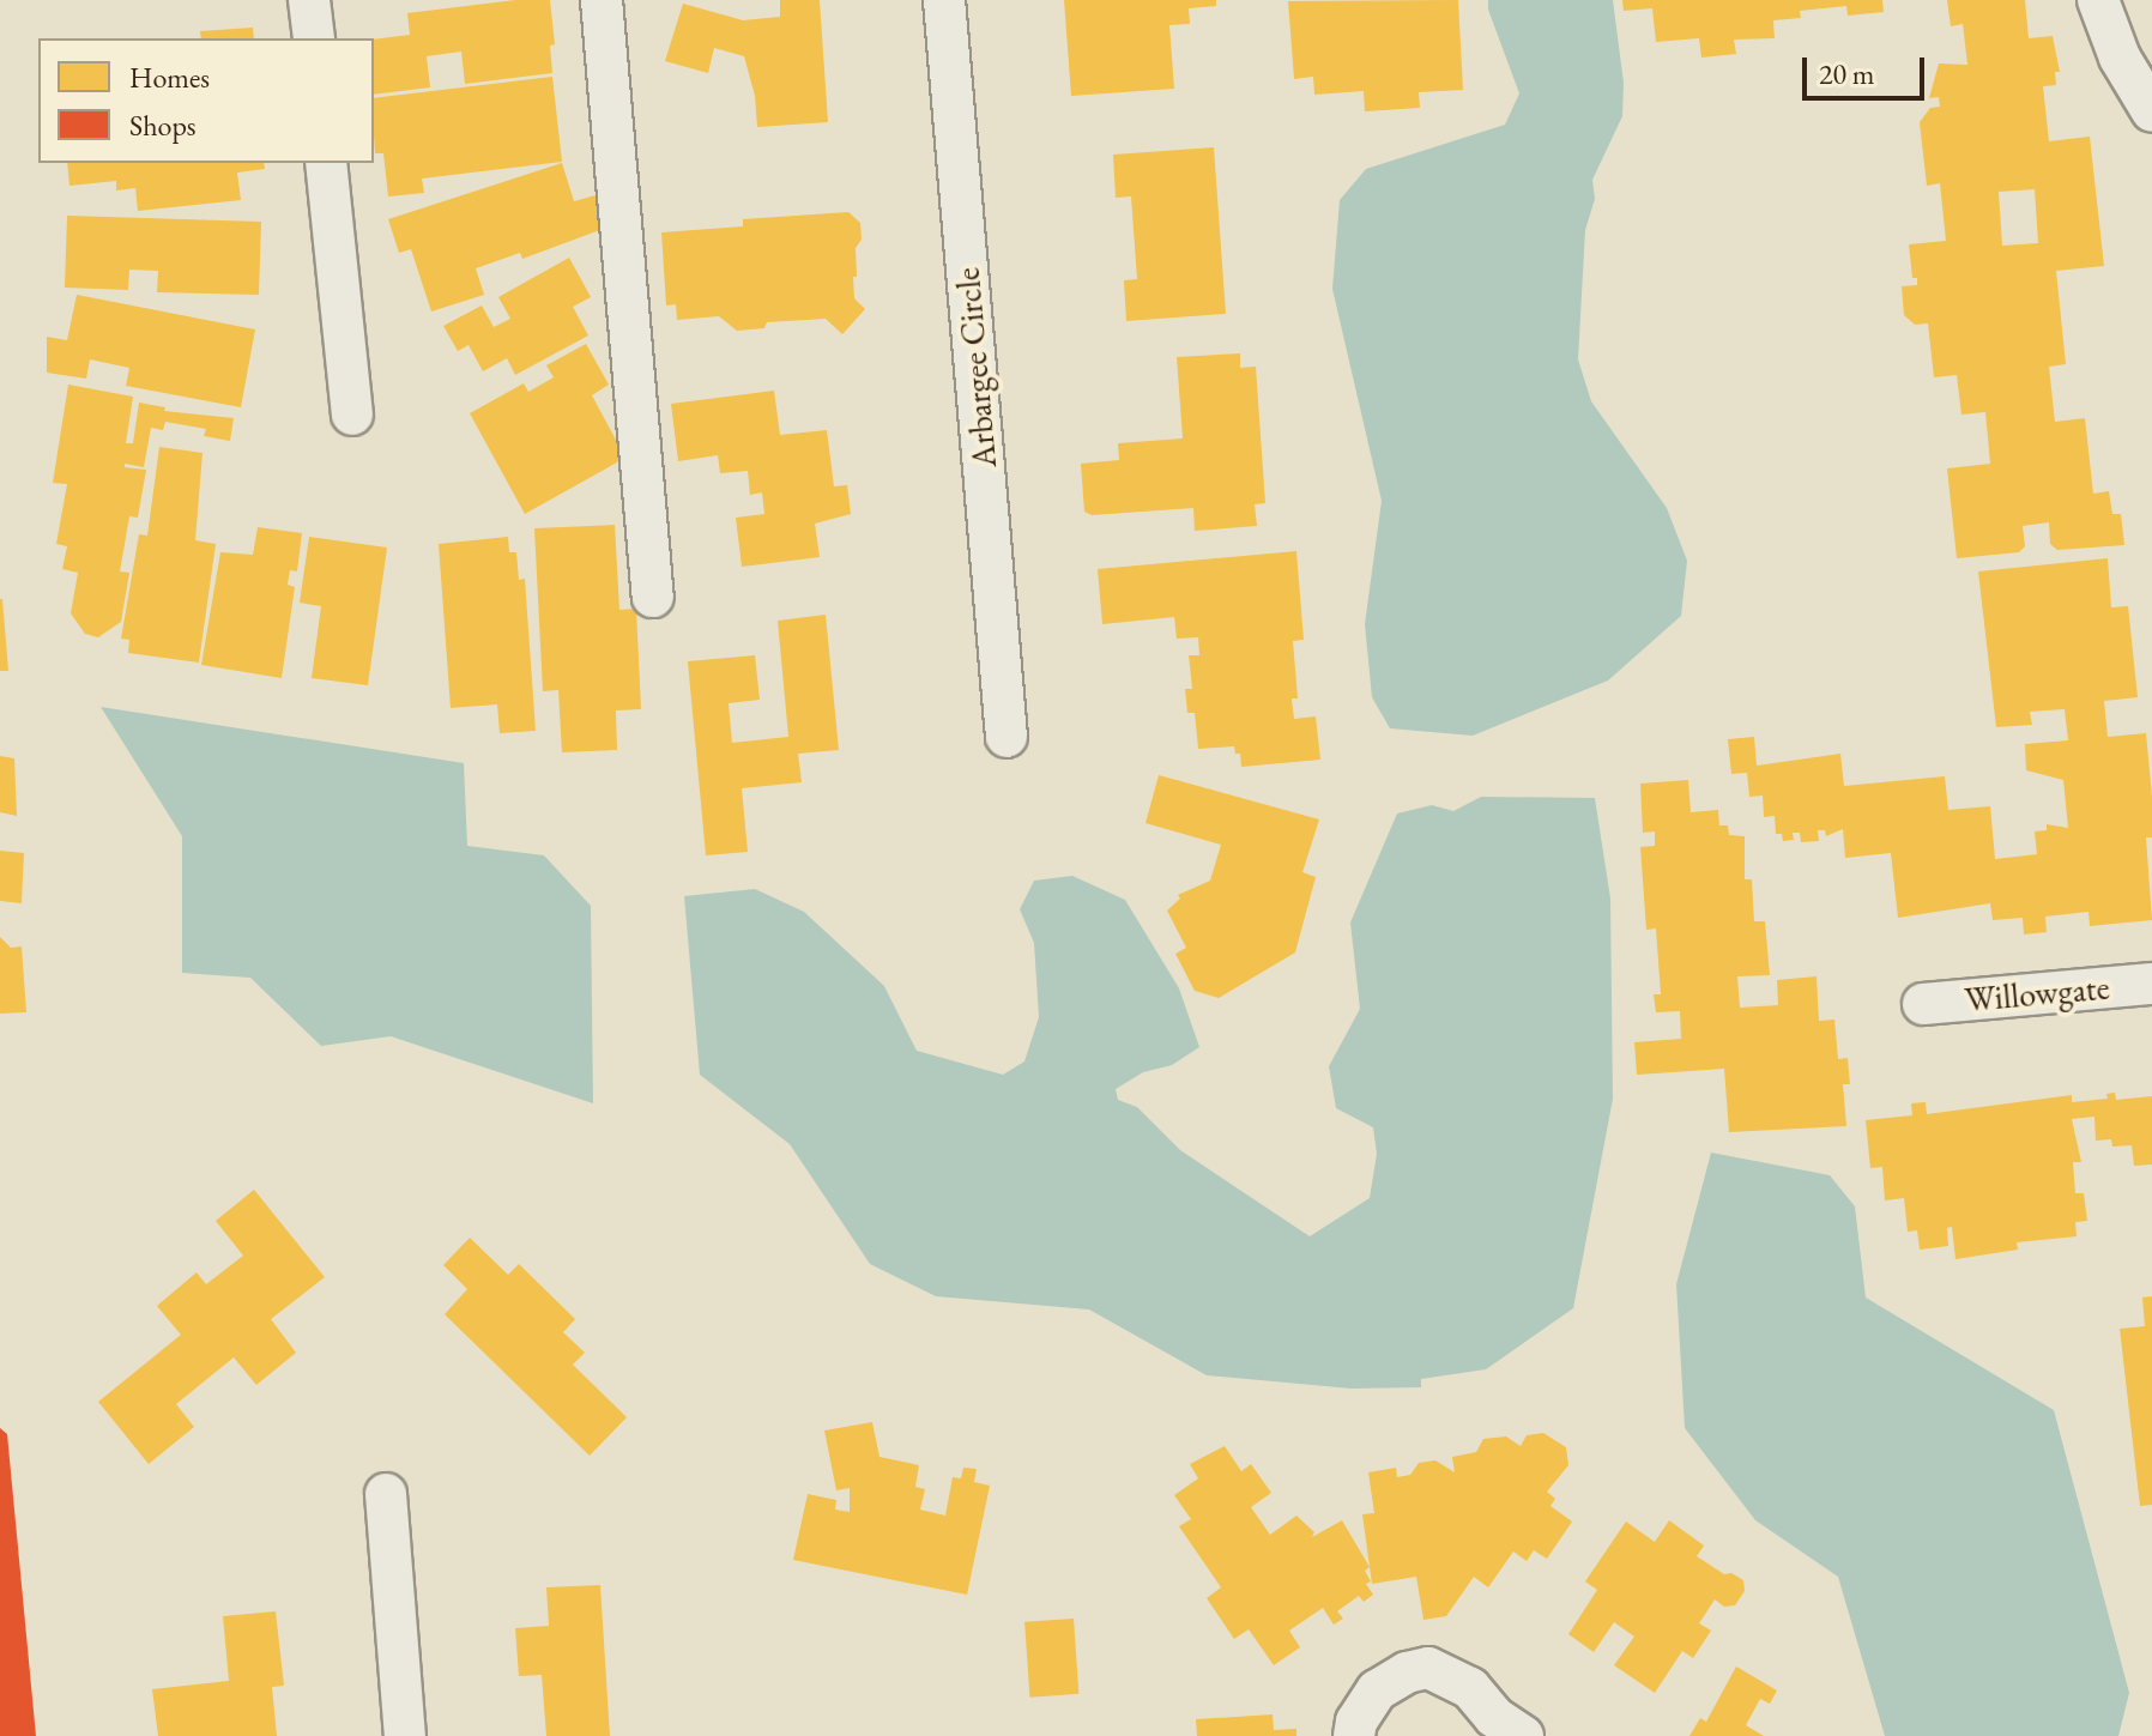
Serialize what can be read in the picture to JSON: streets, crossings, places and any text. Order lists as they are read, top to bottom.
{
  "streets": {
    "street": ["Arbargee Circle", "Willowgate"]
  },
  "legend": ["Homes", "Shops"],
  "scale_bar": "20 m"
}
